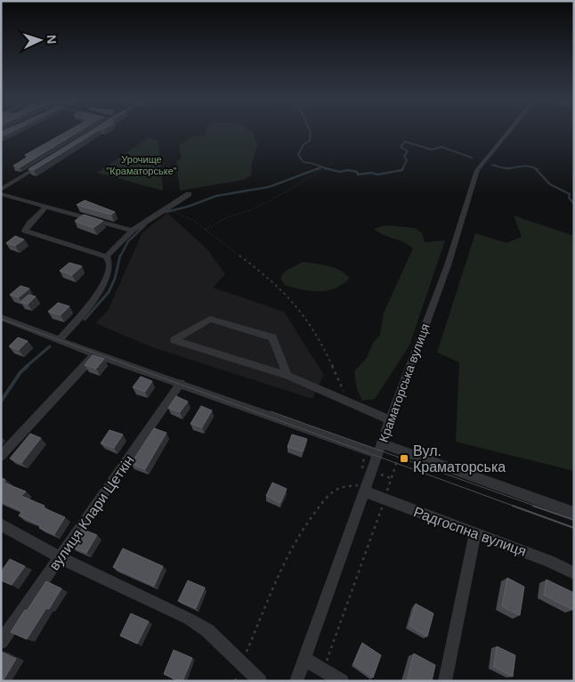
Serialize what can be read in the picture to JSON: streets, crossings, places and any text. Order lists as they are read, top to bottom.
{
  "streets": {
    "street": ["Краматорська вулиця", "вулиця Клари Цеткін", "Радгоспна вулиця"]
  },
  "crossings": [
    ["Краматорська вулиця", "Радгоспна вулиця"]
  ],
  "parks": ["Урочище \"Краматорське\""],
  "places": {
    "transit": ["Вул. Краматорська"]
  },
  "north": "right"
}
